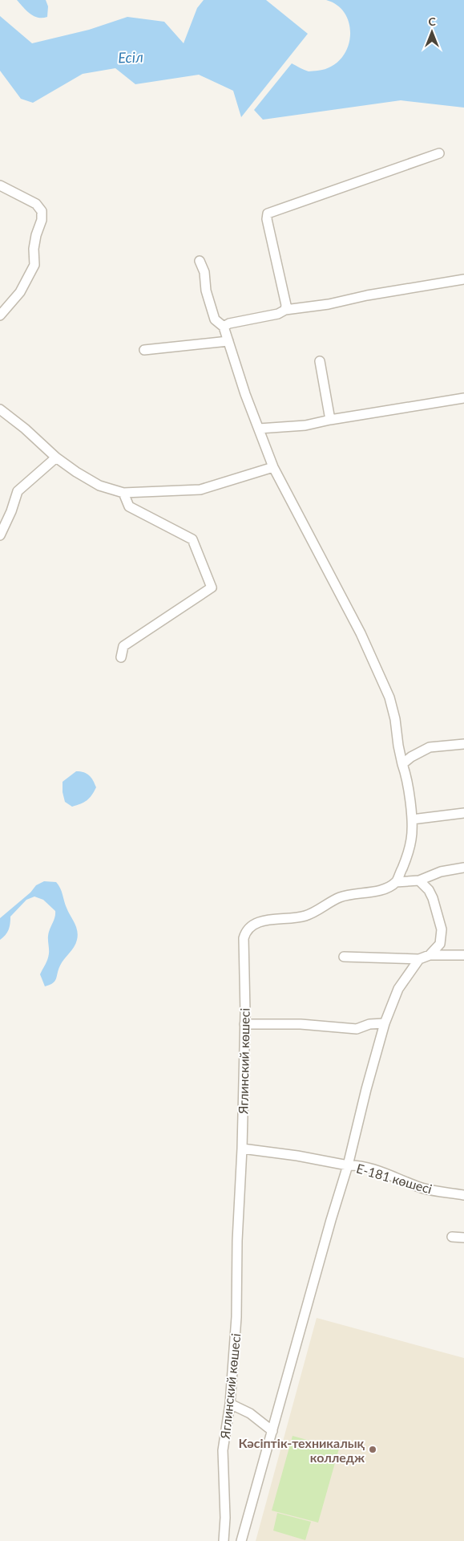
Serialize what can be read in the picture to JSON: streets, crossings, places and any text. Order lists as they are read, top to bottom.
{
  "streets": {
    "street": ["Яглинский көшесі", "Е-181 көшесі"]
  },
  "crossings": [
    ["Яглинский көшесі", "Е-181 көшесі"]
  ],
  "water": ["Есіл"],
  "places": ["Кәсіптік-техникалық колледж"],
  "north": "top"
}
